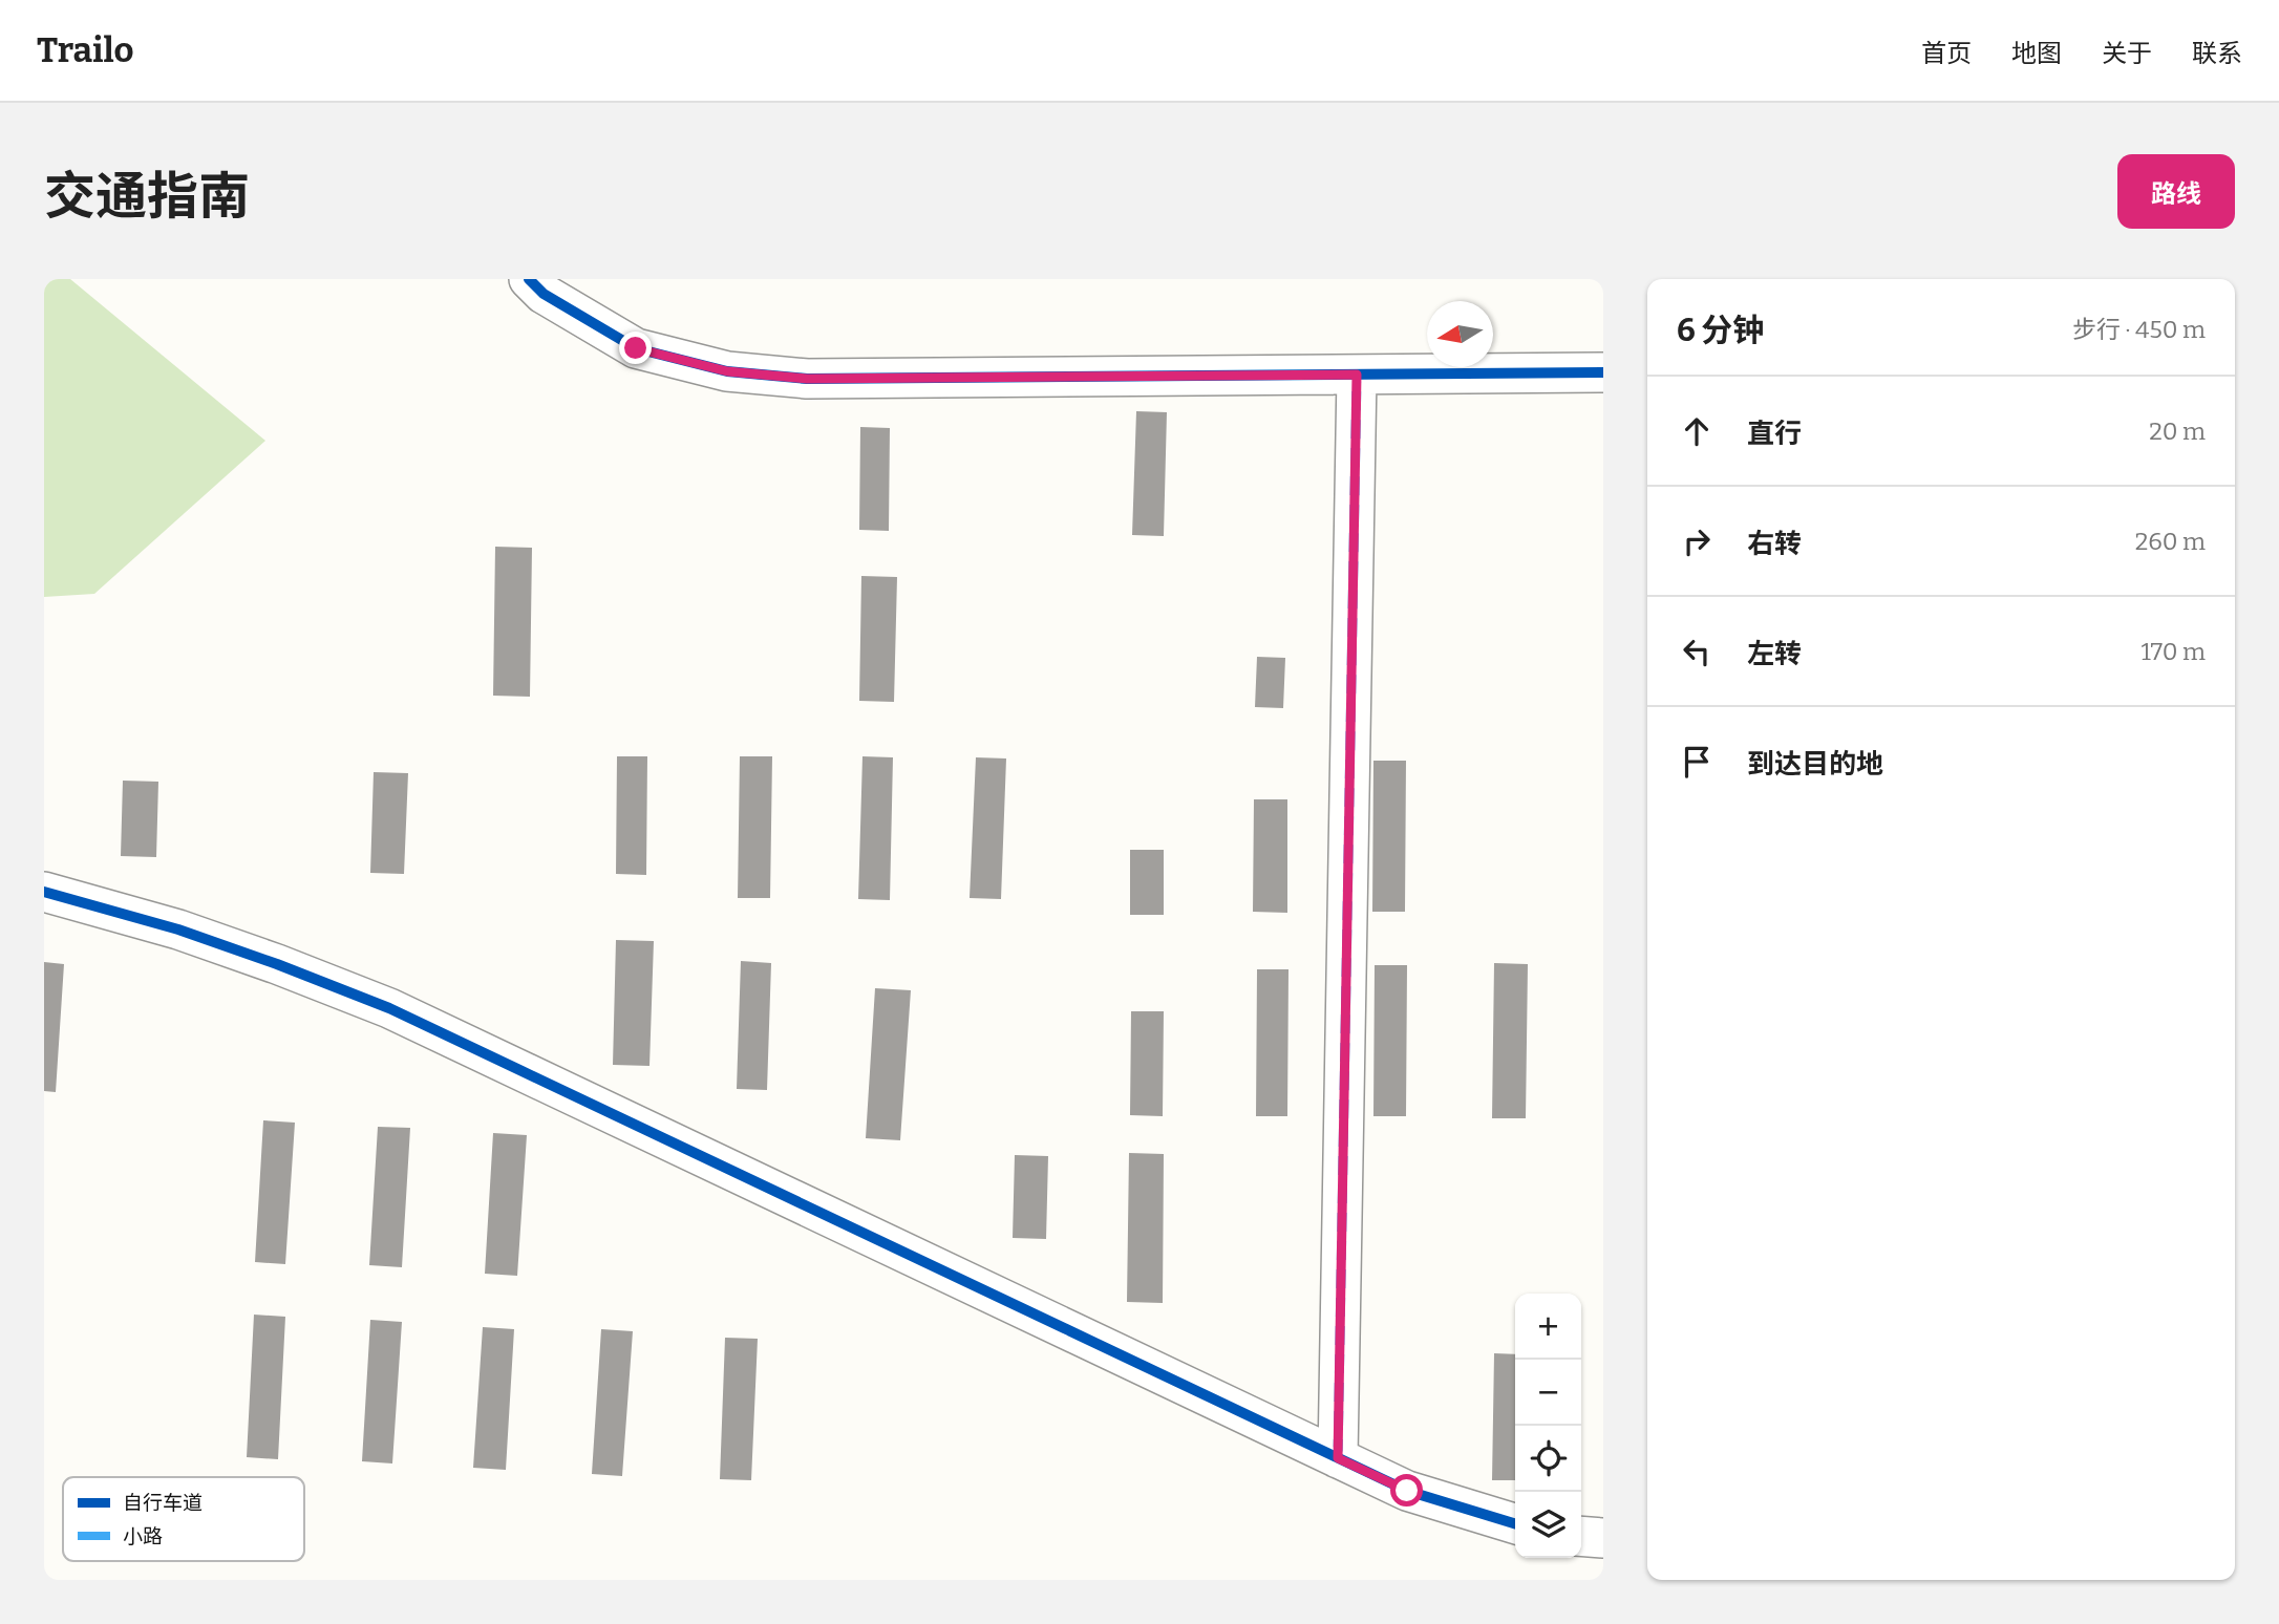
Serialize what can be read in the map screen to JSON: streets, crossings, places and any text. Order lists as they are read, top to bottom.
{
  "legend": ["自行车道", "小路"],
  "north": "left",
  "page": {
    "header": "Trailo",
    "nav": [
      "首页",
      "地图",
      "关于",
      "联系"
    ],
    "title": "交通指南",
    "buttons": "路线",
    "heading": ["6 分钟", "步行 · 450 m"],
    "list": [
      ["直行", "20 m"],
      ["右转", "260 m"],
      ["左转", "170 m"],
      "到达目的地"
    ],
    "map_buttons": ["+", "−"]
  }
}
